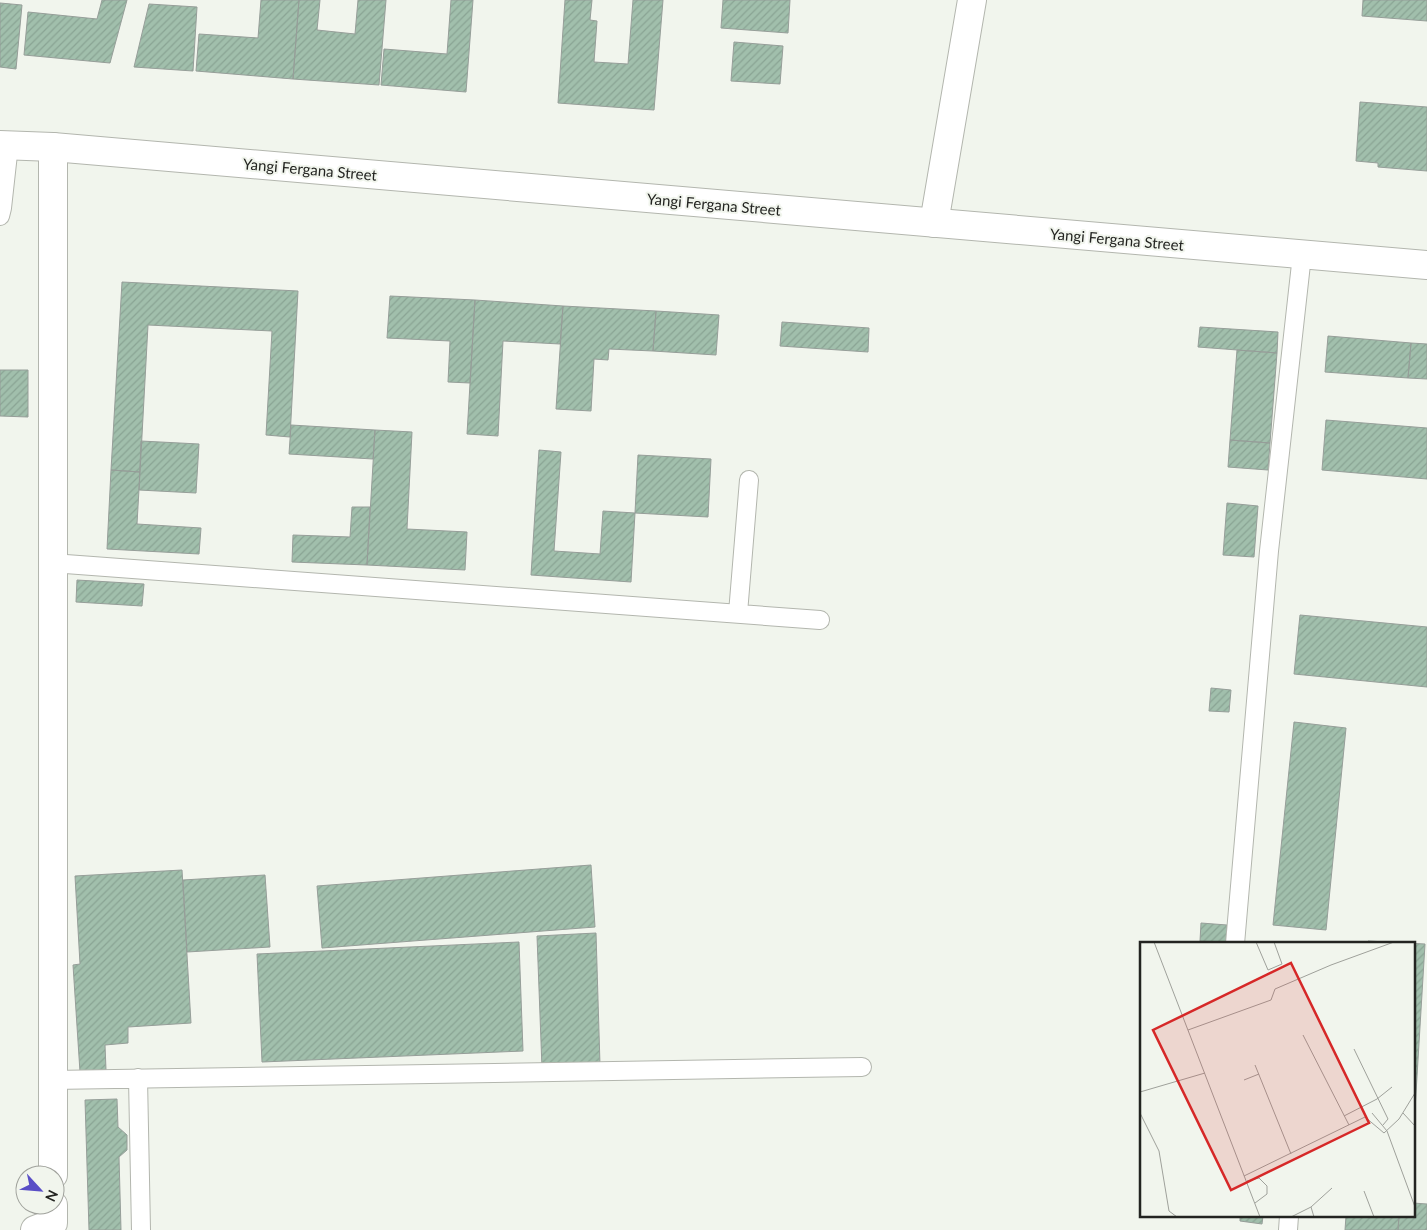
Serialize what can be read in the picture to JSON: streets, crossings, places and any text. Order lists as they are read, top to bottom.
{
  "streets": {
    "main road": ["Yangi Fergana Street"]
  },
  "north": "bottom right"
}
